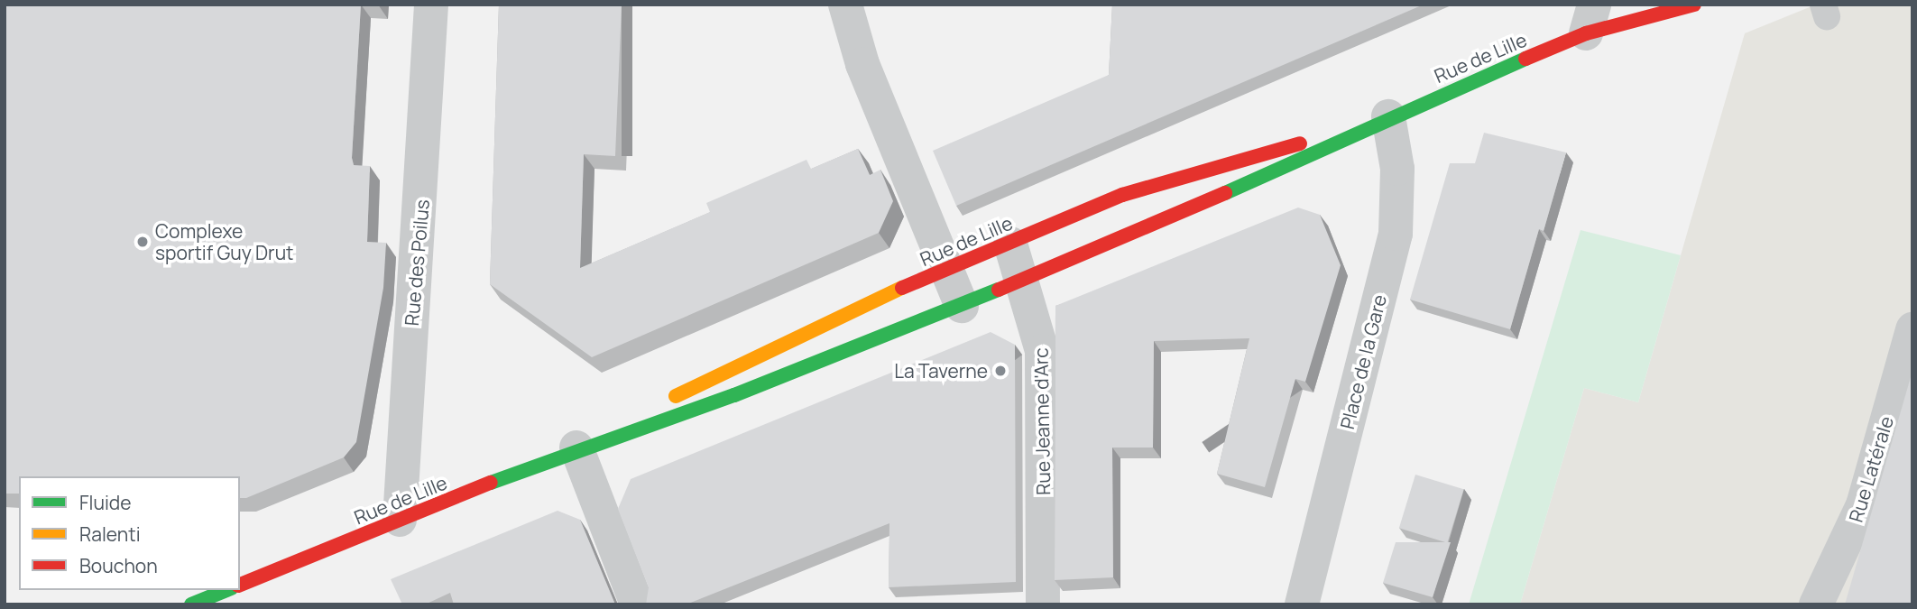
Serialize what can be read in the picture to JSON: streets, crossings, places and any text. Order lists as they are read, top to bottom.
{
  "streets": {
    "main road": ["Rue de Lille"],
    "street": [
      "Rue des Poilus",
      "Place de la Gare",
      "Rue Jeanne d'Arc",
      "Rue Latérale"
    ]
  },
  "crossings": [
    ["Rue de Lille", "Rue des Poilus"],
    ["Rue de Lille", "Place de la Gare"],
    ["Rue de Lille", "Rue Jeanne d'Arc"]
  ],
  "places": ["Complexe sportif Guy Drut", "La Taverne"],
  "legend": ["Fluide", "Ralenti", "Bouchon"]
}
